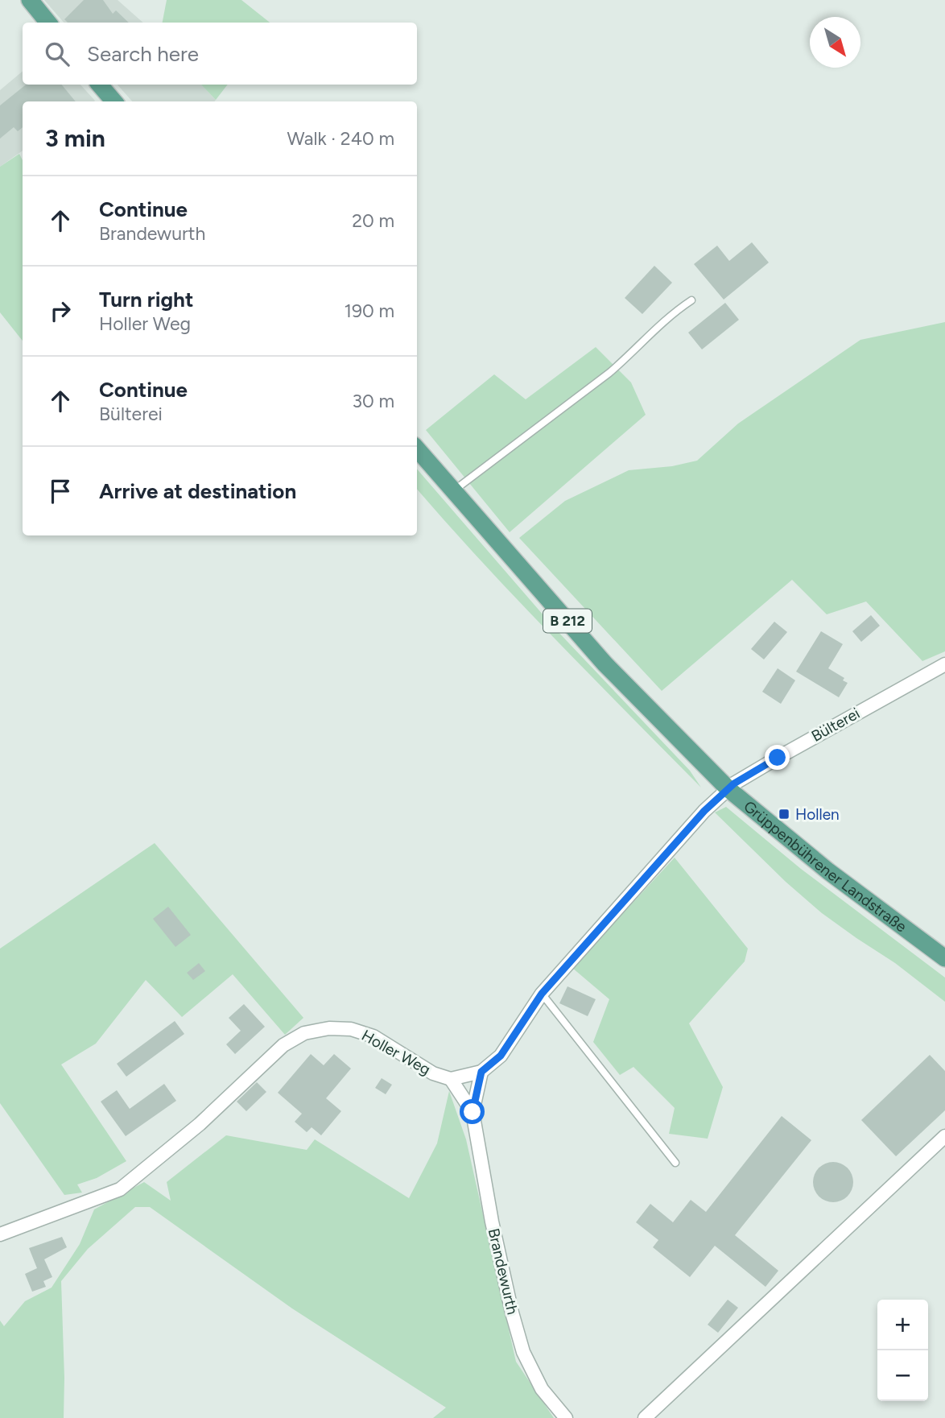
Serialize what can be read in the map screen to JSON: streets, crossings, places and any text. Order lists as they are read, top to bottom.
{
  "streets": {
    "main road": ["B 212", "Grüppenbührener Landstraße"],
    "street": ["Bülterei", "Holler Weg", "Brandewurth"]
  },
  "crossings": [
    ["Bülterei", "Grüppenbührener Landstraße"],
    ["Bülterei", "Holler Weg"],
    ["Grüppenbührener Landstraße", "Holler Weg"],
    ["Holler Weg", "Brandewurth"]
  ],
  "places": {
    "transit": ["Hollen"]
  },
  "north": "bottom right",
  "page": {
    "search": "Search here",
    "heading": ["3 min", "Walk · 240 m"],
    "list": [
      ["Continue", "Brandewurth", "20 m"],
      ["Turn right", "Holler Weg", "190 m"],
      ["Continue", "Bülterei", "30 m"],
      "Arrive at destination"
    ],
    "map_buttons": ["+", "−"]
  }
}
